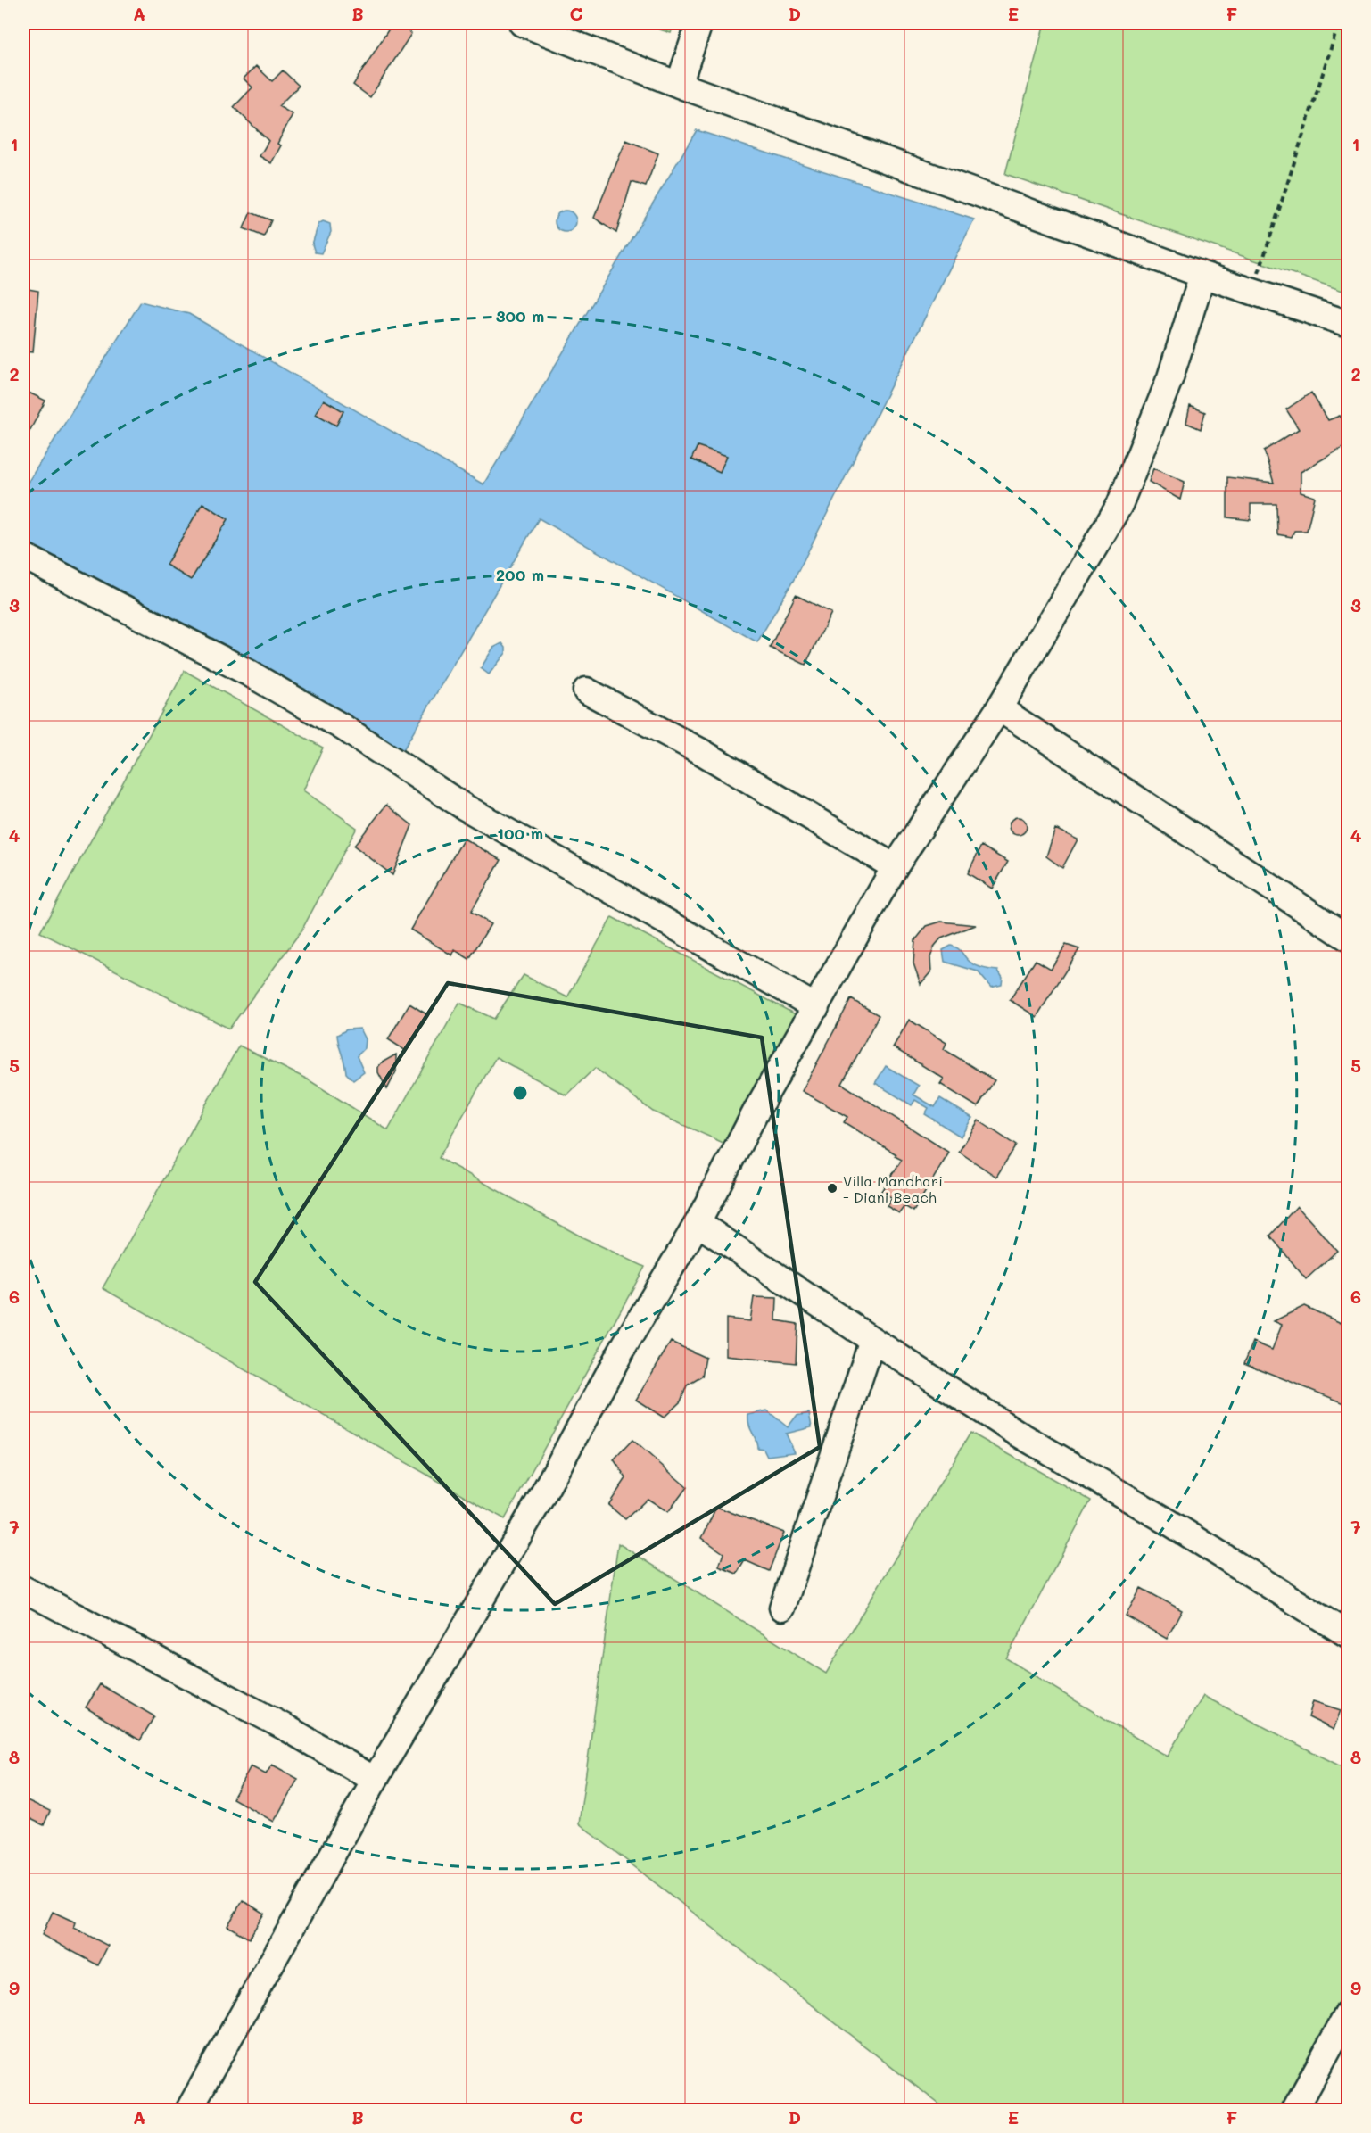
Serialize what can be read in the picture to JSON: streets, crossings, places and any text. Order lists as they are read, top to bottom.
{
  "places": ["Villa Mandhari - Diani Beach"],
  "grid": {
    "columns": [
      "A",
      "B",
      "C",
      "D",
      "E",
      "F"
    ],
    "rows": [
      "1",
      "2",
      "3",
      "4",
      "5",
      "6",
      "7",
      "8",
      "9"
    ]
  },
  "rings": ["300 m", "200 m", "100 m"]
}
